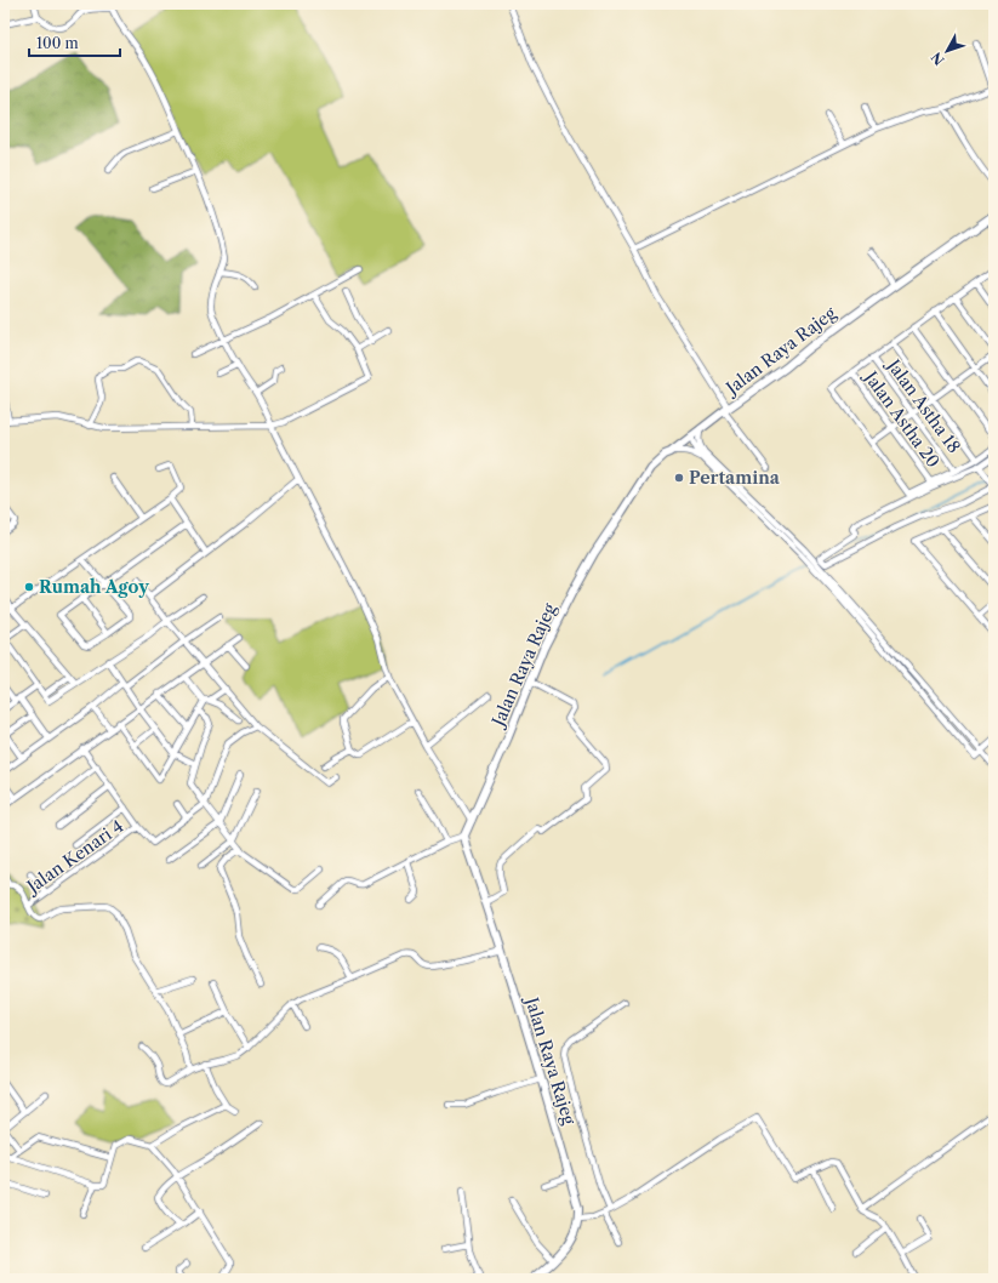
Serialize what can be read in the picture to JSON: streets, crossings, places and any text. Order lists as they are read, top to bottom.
{
  "streets": {
    "main road": ["Jalan Raya Rajeg"],
    "street": ["Jalan Astha 18", "Jalan Astha 20", "Jalan Kenari 4"]
  },
  "places": ["Pertamina", "Rumah Agoy"],
  "scale_bar": "100 m",
  "north": "bottom left"
}
